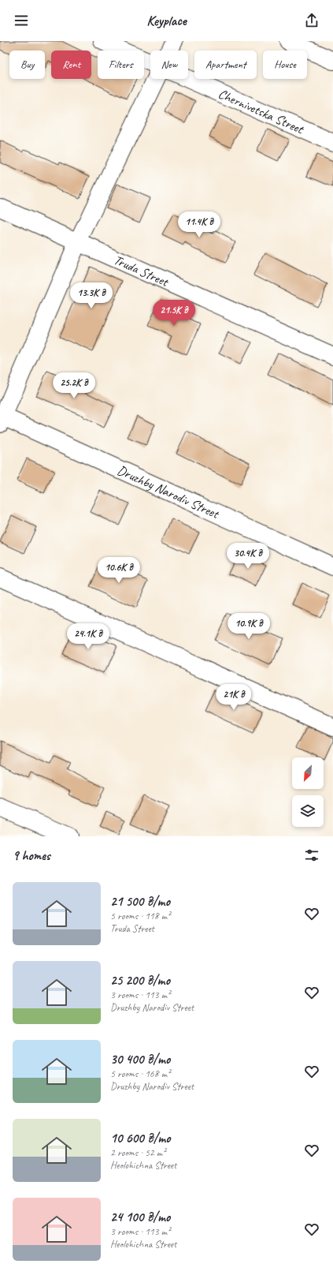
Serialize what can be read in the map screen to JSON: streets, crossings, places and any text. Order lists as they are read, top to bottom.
{
  "streets": {
    "street": ["Chernivetska Street", "Truda Street", "Druzhby Narodiv Street"]
  },
  "north": "bottom left",
  "page": {
    "header": "Keyplace",
    "chip": [
      "Buy",
      "Rent",
      "Filters",
      "New",
      "Apartment",
      "House"
    ],
    "price": [
      "11.4K ₴",
      "13.3K ₴",
      "21.5K ₴",
      "25.2K ₴",
      "30.4K ₴",
      "10.6K ₴",
      "10.9K ₴",
      "24.1K ₴",
      "21K ₴"
    ],
    "heading": "9 homes",
    "list": [
      {
        "name": "21 500 ₴/mo",
        "note": "5 rooms · 118 m² · Truda Street"
      },
      {
        "name": "25 200 ₴/mo",
        "note": "3 rooms · 113 m² · Druzhby Narodiv Street"
      },
      {
        "name": "30 400 ₴/mo",
        "note": "5 rooms · 168 m² · Druzhby Narodiv Street"
      },
      {
        "name": "10 600 ₴/mo",
        "note": "2 rooms · 52 m² · Heolohichna Street"
      },
      {
        "name": "24 100 ₴/mo",
        "note": "3 rooms · 113 m² · Heolohichna Street"
      }
    ]
  }
}
